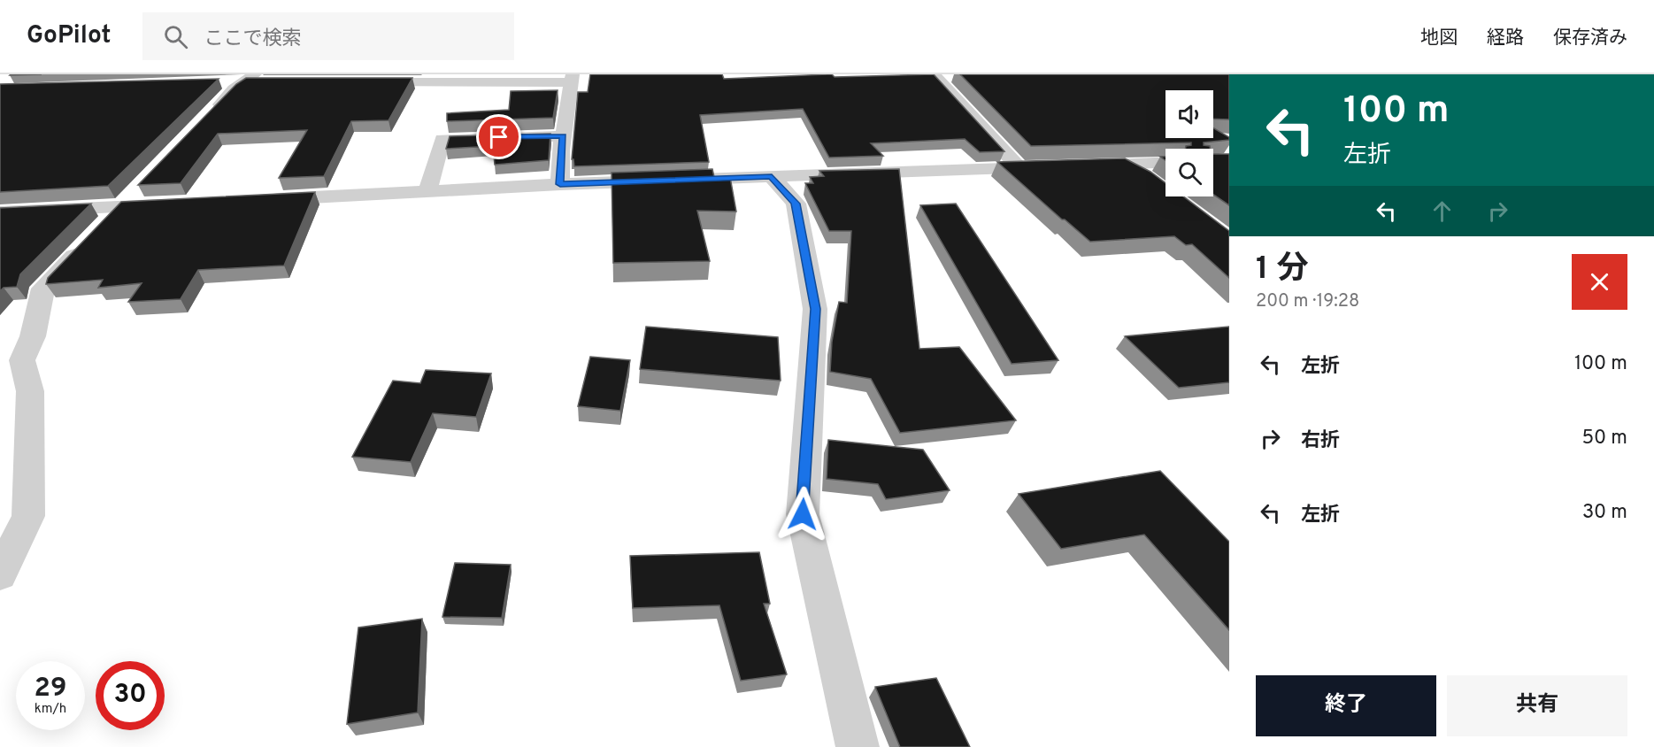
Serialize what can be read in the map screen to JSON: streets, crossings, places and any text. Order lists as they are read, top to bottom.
{
  "page": {
    "header": "GoPilot",
    "search": "ここで検索",
    "nav": ["地図", "経路", "保存済み"],
    "turn": ["100 m", "左折"],
    "heading": ["1 分", "200 m · 19:28"],
    "list": [
      {
        "name": "左折",
        "value": "100 m"
      },
      {
        "name": "右折",
        "value": "50 m"
      },
      {
        "name": "左折",
        "value": "30 m"
      }
    ],
    "speed": "29 km/h",
    "limit": "30",
    "buttons": ["終了", "共有"]
  }
}
